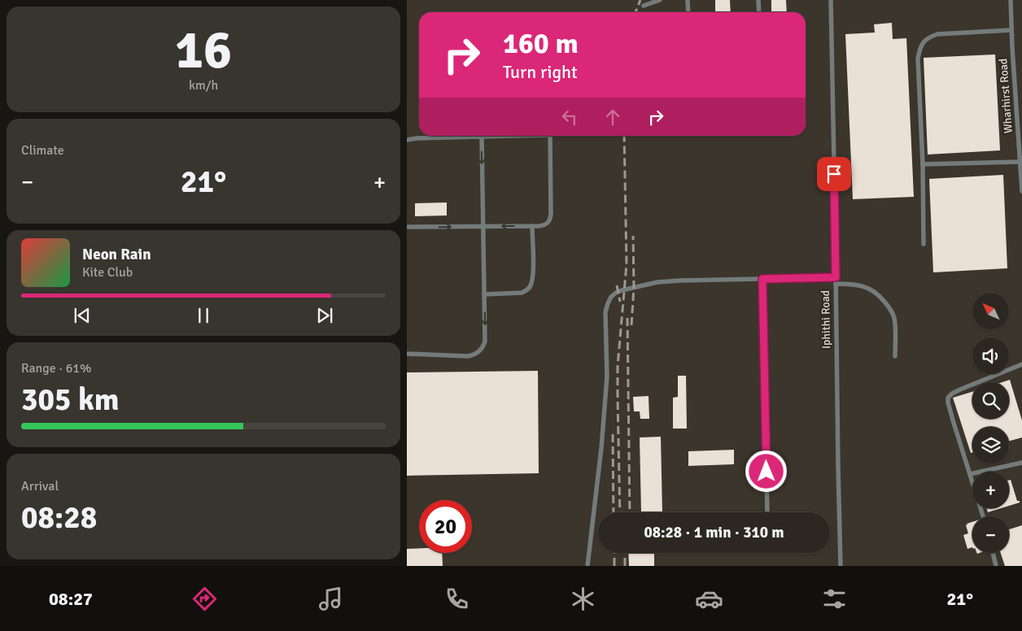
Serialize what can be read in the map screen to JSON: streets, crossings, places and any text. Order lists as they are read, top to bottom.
{
  "streets": {
    "lane": ["Wharhirst Road", "Iphithi Road"]
  },
  "north": "top left",
  "page": {
    "tile": [
      ["16", "km/h"],
      "Climate",
      ["Range · 61%", "305 km"],
      ["Arrival", "08:28"]
    ],
    "turn": ["160 m", "Turn right"],
    "heat": ["−", "21°", "+"],
    "song": ["Neon Rain", "Kite Club"],
    "map_buttons": ["+", "−"],
    "limit": "20",
    "trip": "08:28 · 1 min · 310 m",
    "tabs": ["08:27", "21°"]
  }
}
